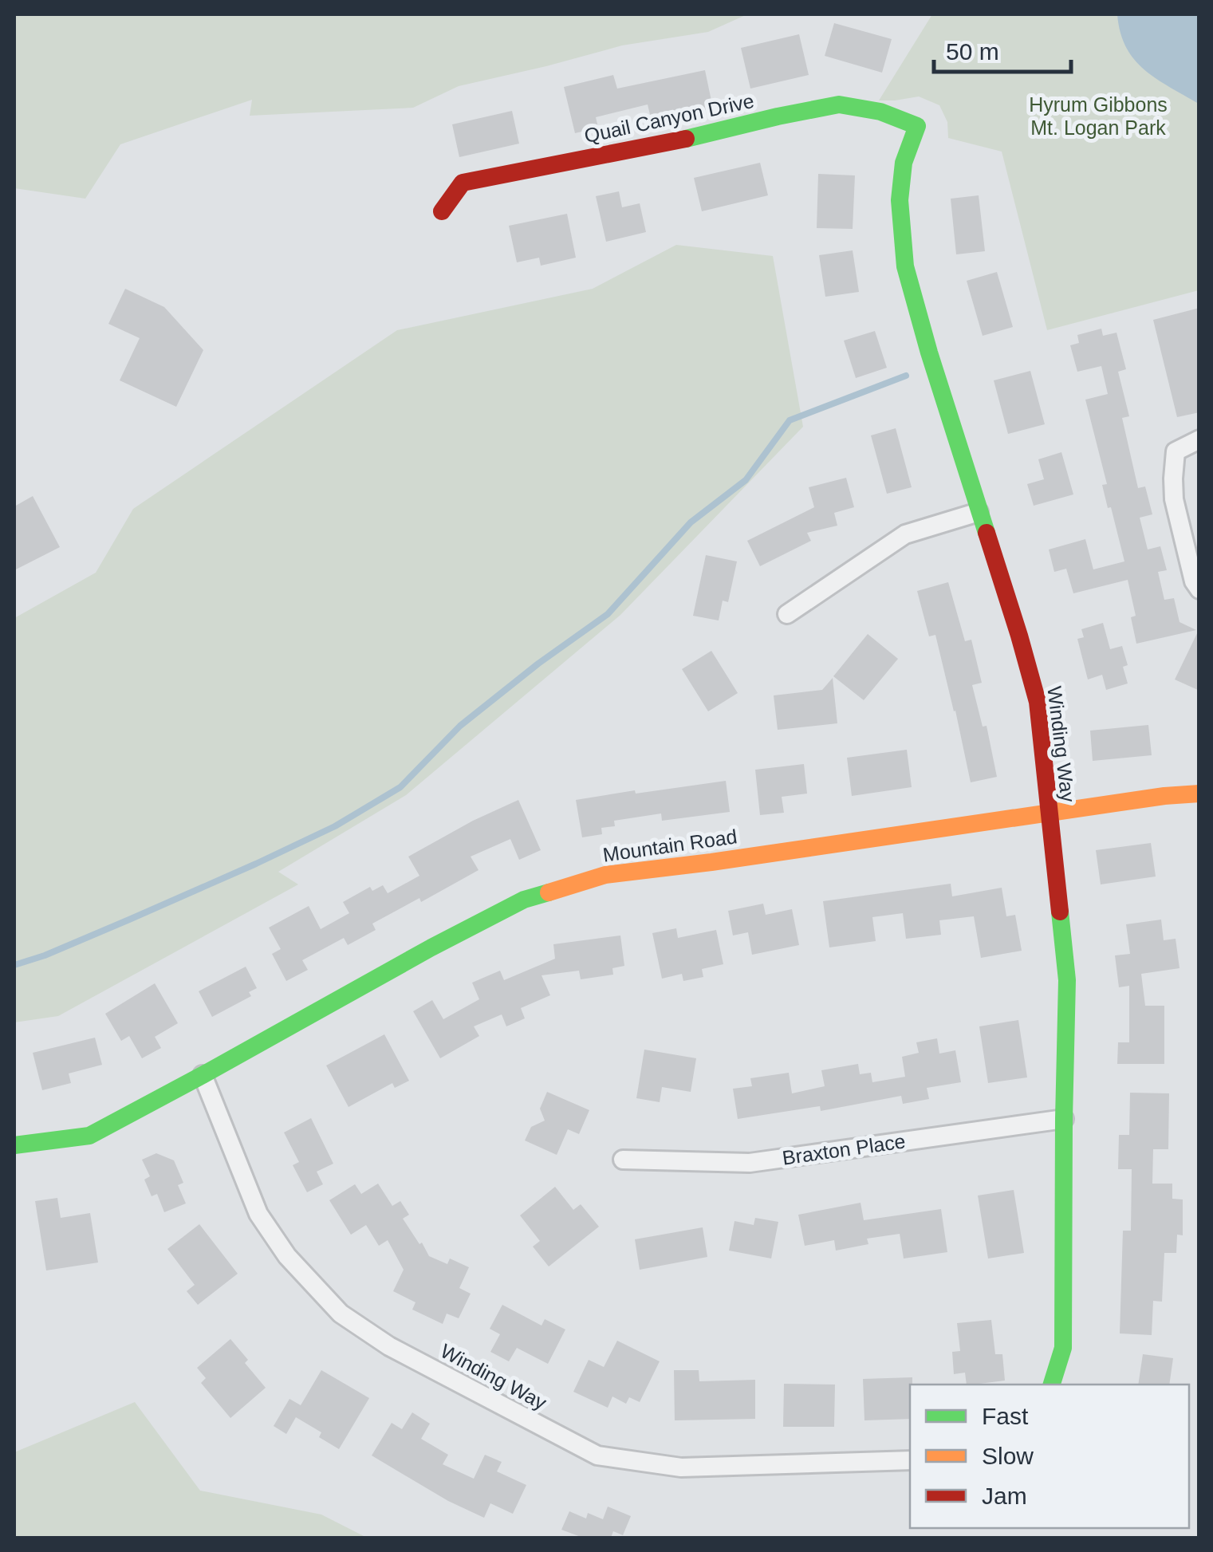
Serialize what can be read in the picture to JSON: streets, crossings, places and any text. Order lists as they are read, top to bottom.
{
  "streets": {
    "street": [
      "Quail Canyon Drive",
      "Winding Way",
      "Mountain Road",
      "Braxton Place"
    ]
  },
  "crossings": [
    ["Quail Canyon Drive", "Winding Way"],
    ["Winding Way", "Mountain Road"],
    ["Winding Way", "Braxton Place"]
  ],
  "parks": ["Hyrum Gibbons Mt. Logan Park"],
  "legend": ["Fast", "Slow", "Jam"],
  "scale_bar": "50 m"
}
